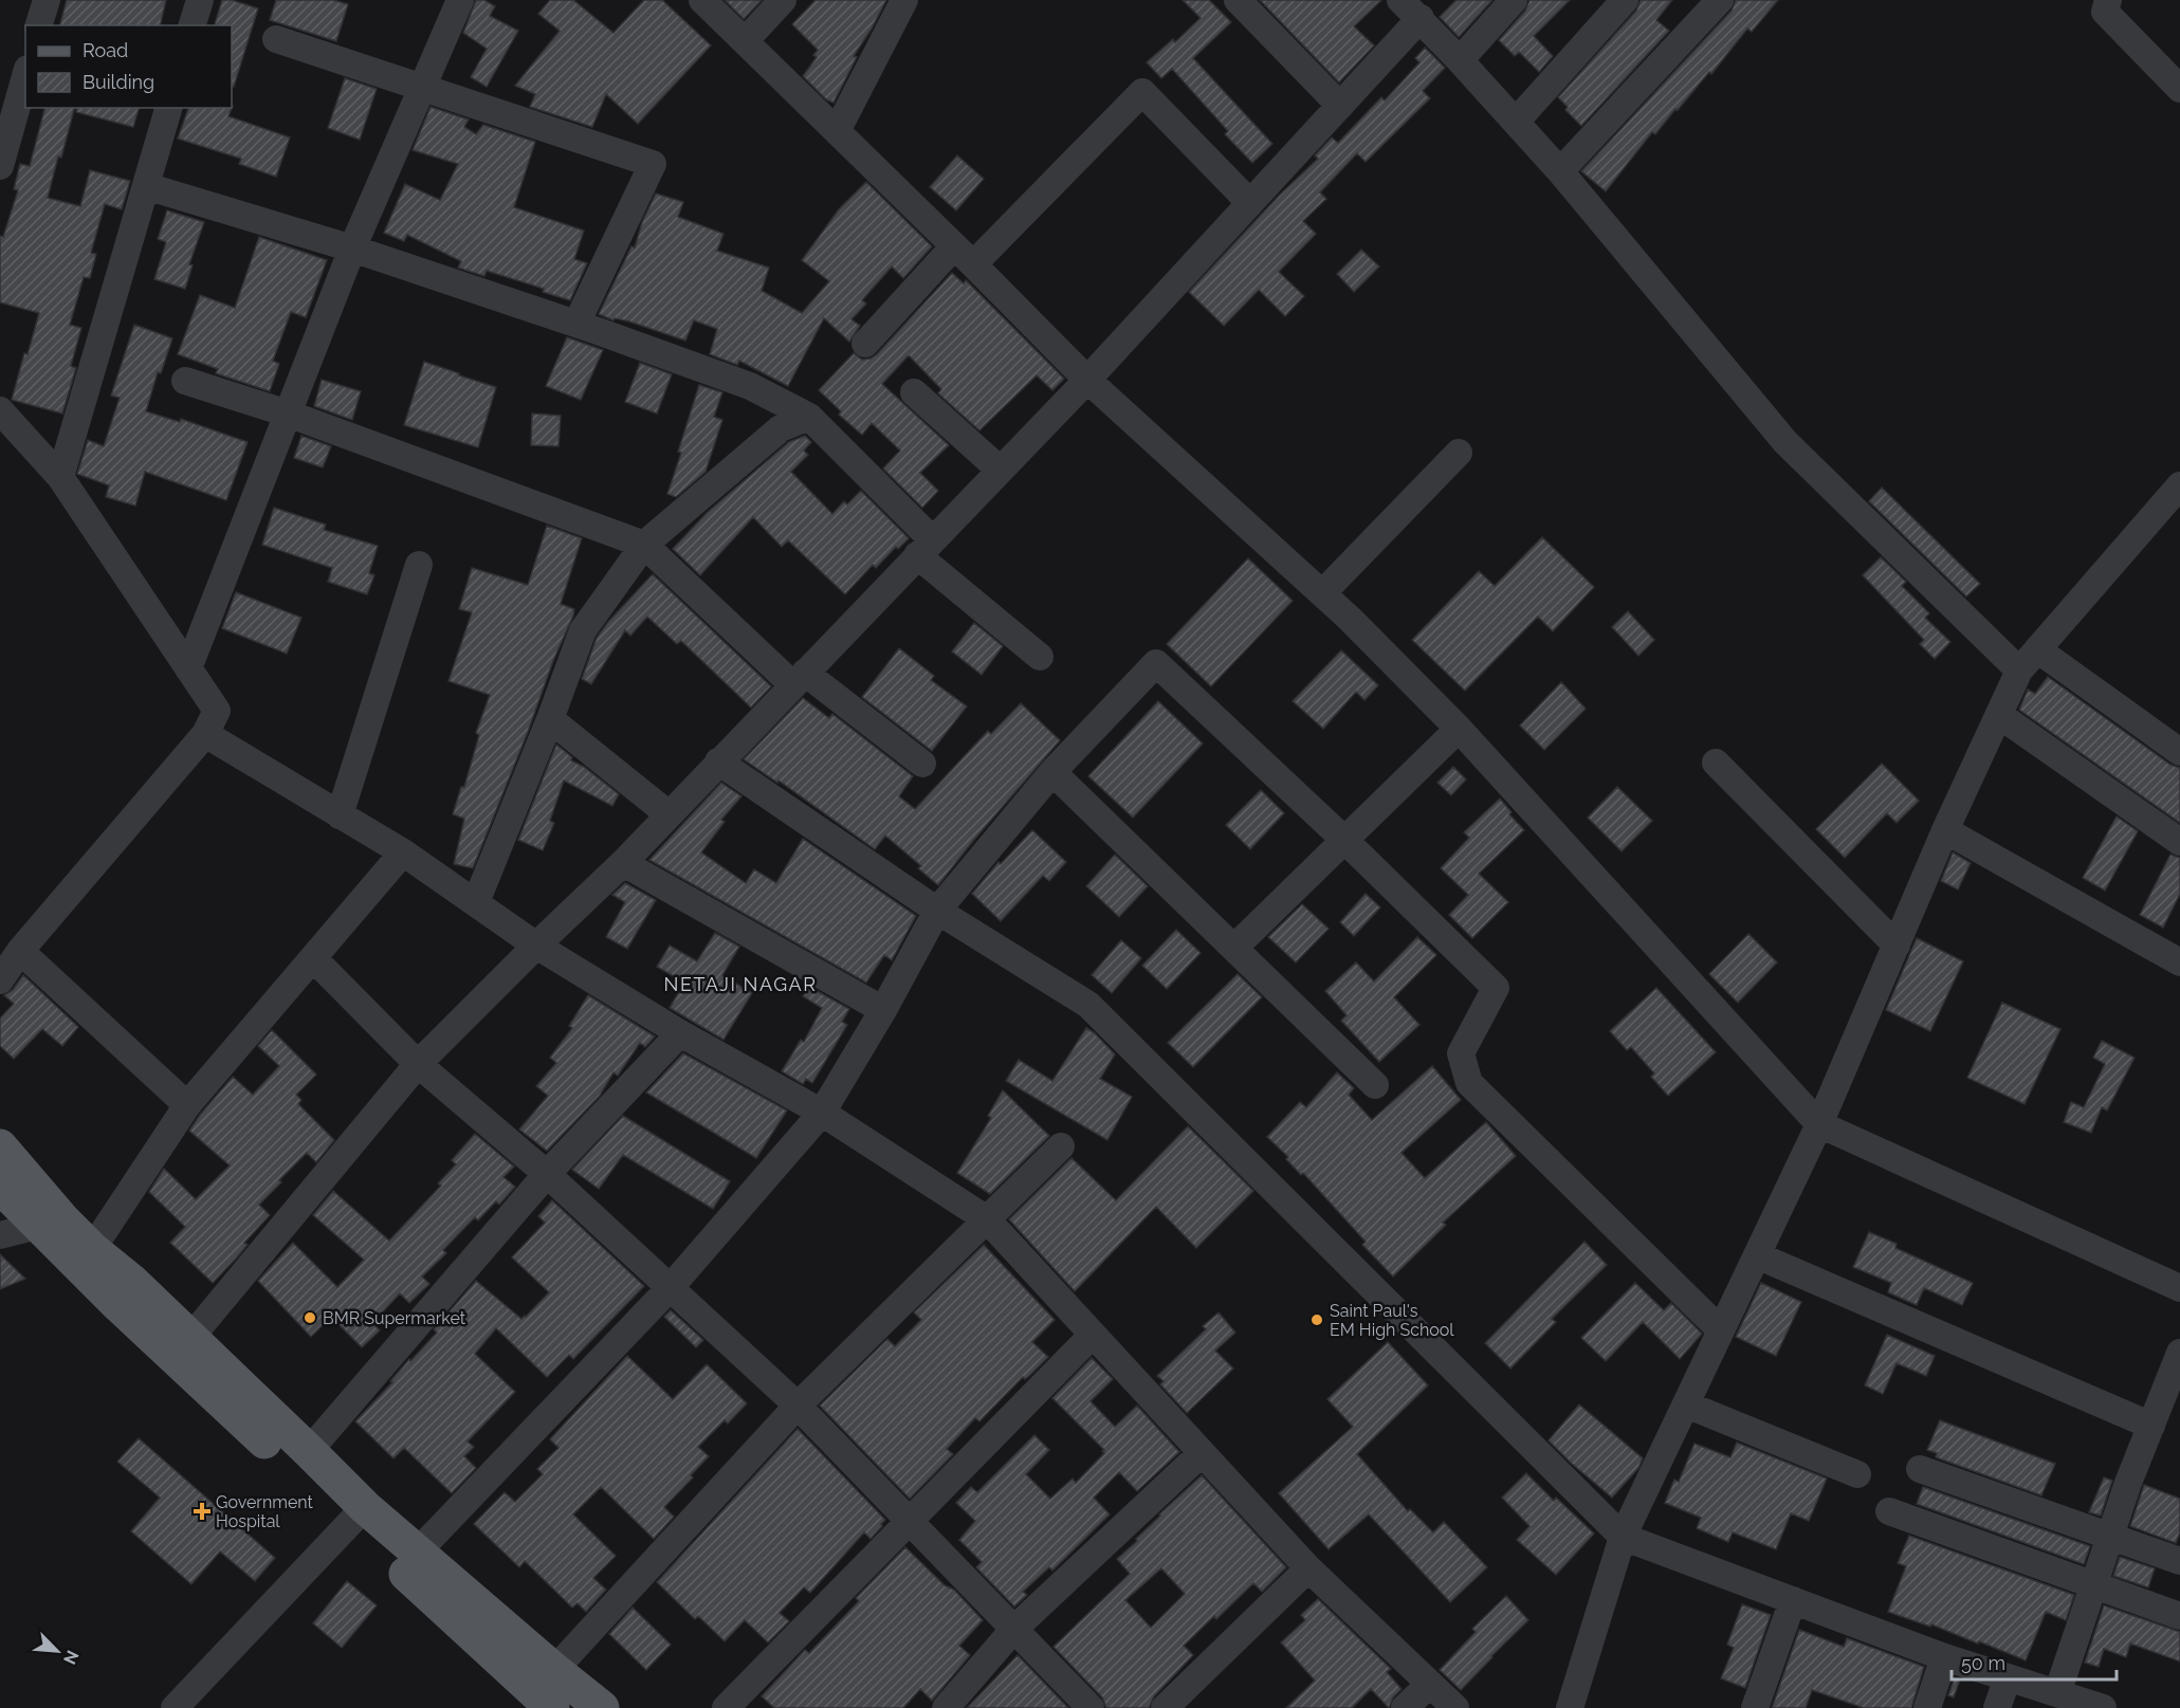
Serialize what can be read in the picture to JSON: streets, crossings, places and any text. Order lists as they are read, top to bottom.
{
  "districts": ["NETAJI NAGAR"],
  "places": {
    "other": ["BMR Supermarket", "Saint Paul's EM High School"],
    "health": ["Government Hospital"]
  },
  "legend": ["Road", "Building"],
  "scale_bar": "50 m",
  "north": "bottom right"
}
